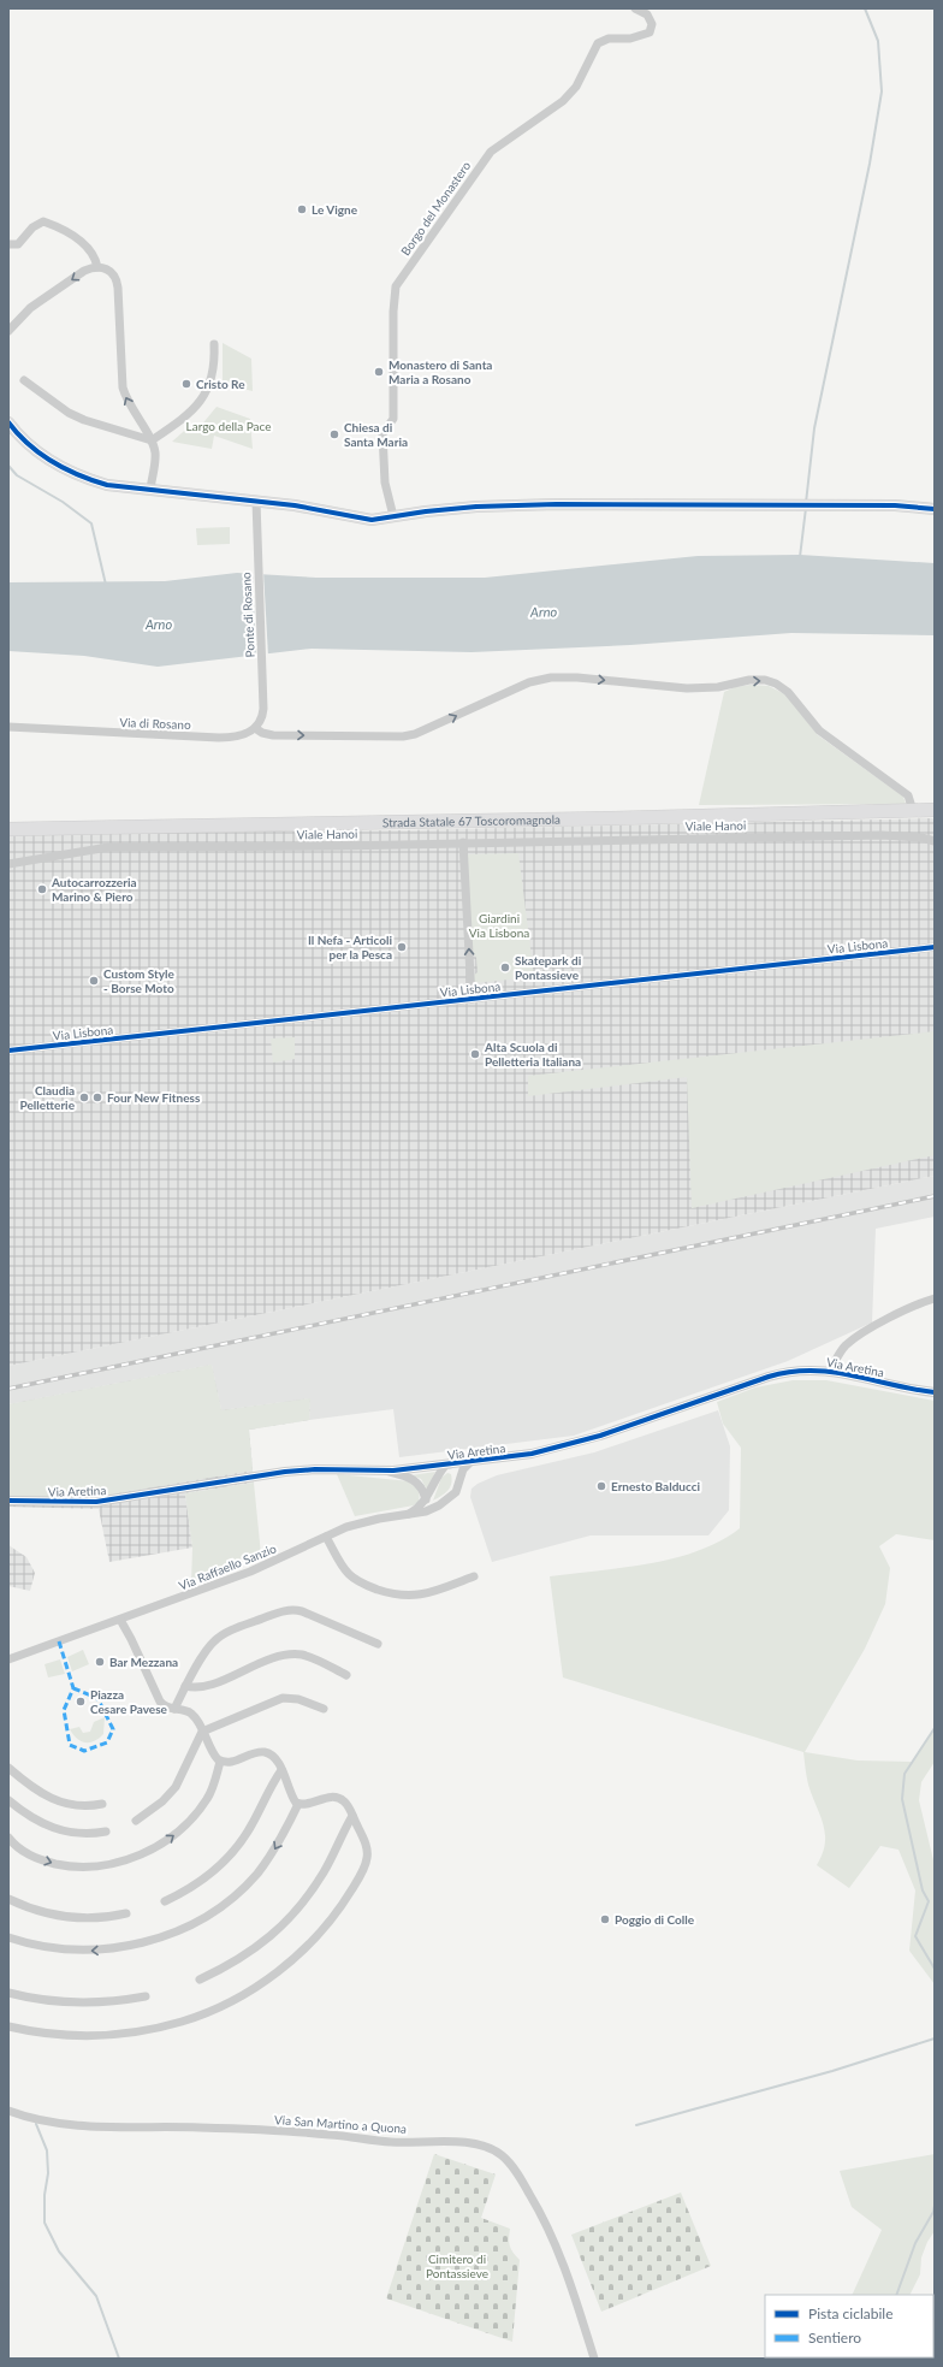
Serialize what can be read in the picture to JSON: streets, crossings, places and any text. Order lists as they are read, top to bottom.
{
  "streets": {
    "main road": ["Strada Statale 67 Toscoromagnola"],
    "street": [
      "Borgo del Monastero",
      "Ponte di Rosano",
      "Via di Rosano",
      "Viale Hanoi",
      "Via Lisbona",
      "Via Aretina",
      "Via Raffaello Sanzio",
      "Via San Martino a Quona"
    ]
  },
  "crossings": [
    ["Ponte di Rosano", "Via di Rosano"]
  ],
  "water": ["Arno"],
  "parks": ["Largo della Pace", "Giardini Via Lisbona", "Cimitero di Pontassieve"],
  "places": [
    "Le Vigne",
    "Monastero di Santa Maria a Rosano",
    "Cristo Re",
    "Chiesa di Santa Maria",
    "Autocarrozzeria Marino & Piero",
    "Il Nefa - Articoli per la Pesca",
    "Skatepark di Pontassieve",
    "Custom Style - Borse Moto",
    "Alta Scuola di Pelletteria Italiana",
    "Claudia Pelletterie",
    "Four New Fitness",
    "Ernesto Balducci",
    "Bar Mezzana",
    "Piazza Cesare Pavese",
    "Poggio di Colle"
  ],
  "legend": ["Pista ciclabile", "Sentiero"]
}
